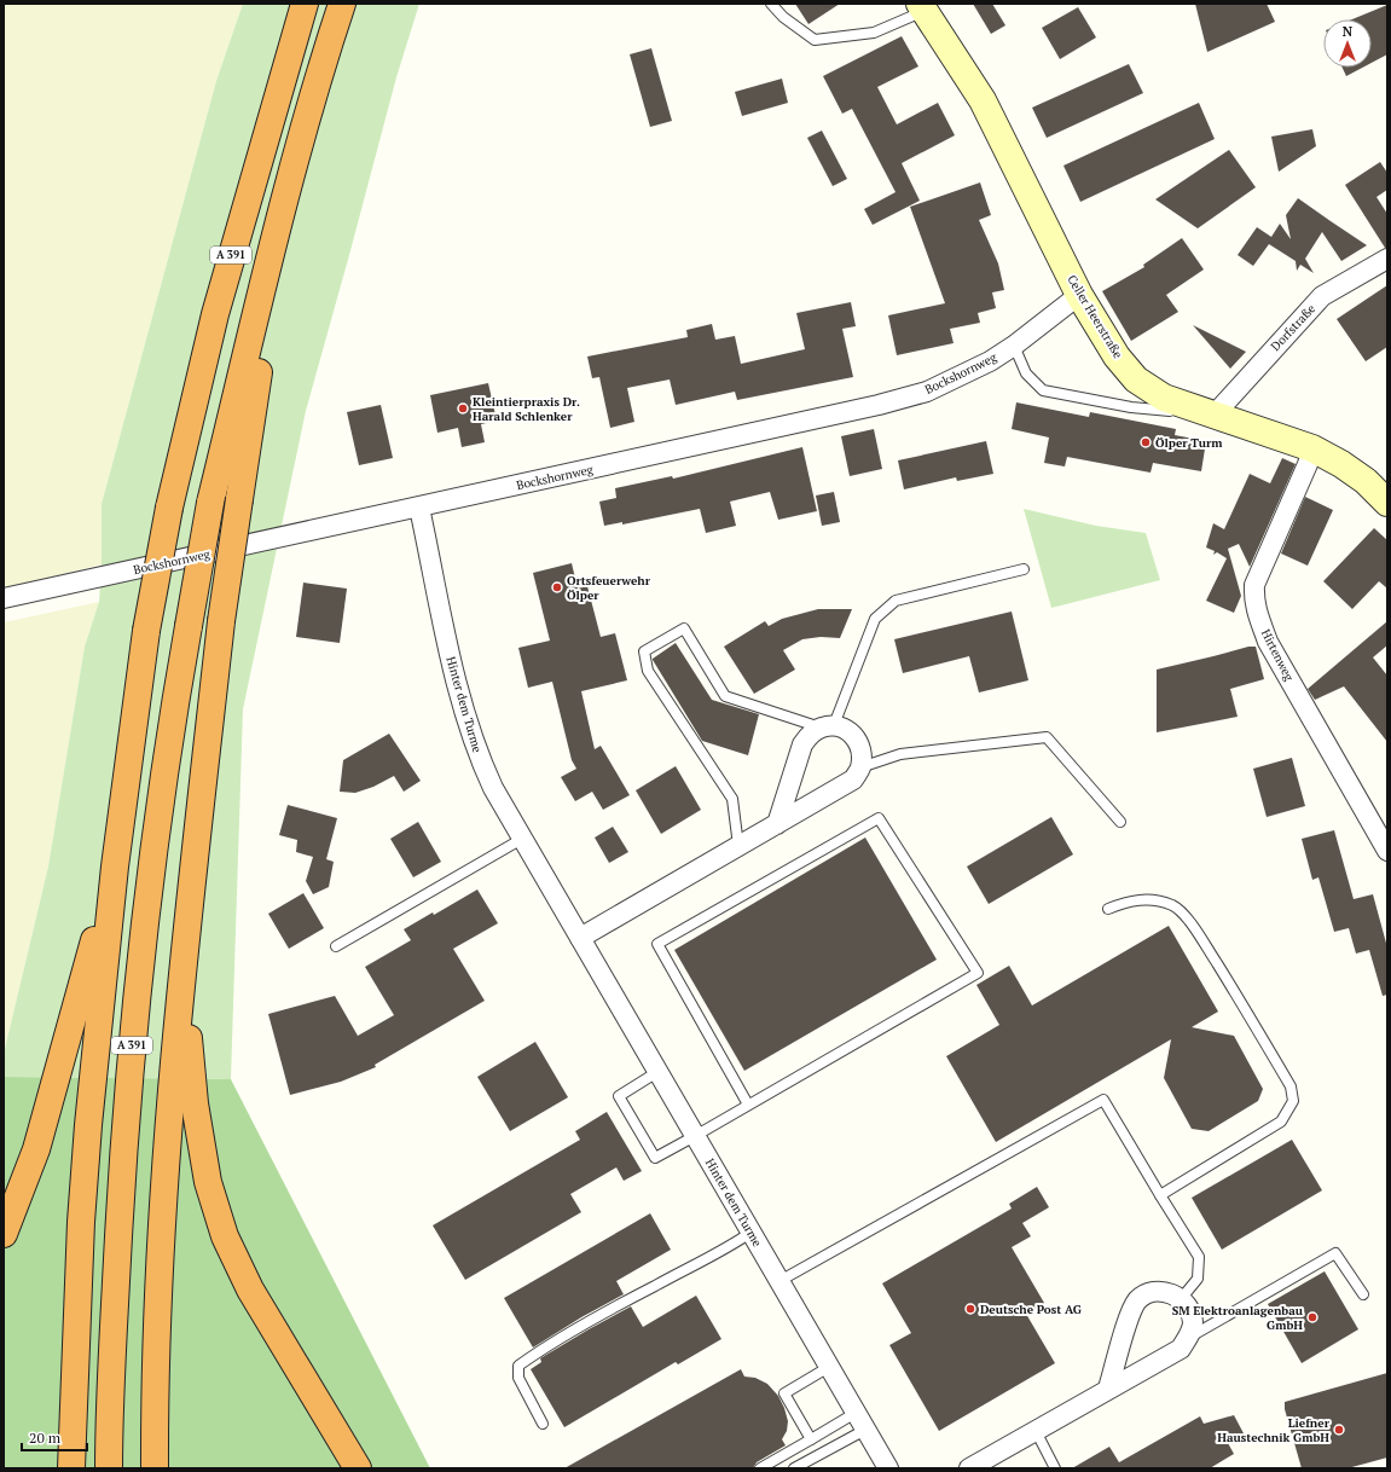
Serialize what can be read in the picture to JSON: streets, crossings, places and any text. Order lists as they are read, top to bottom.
{
  "streets": {
    "highway": ["A 391"],
    "main road": ["Celler Heerstraße"],
    "street": [
      "Dorfstraße",
      "Bockshornweg",
      "Hirtenweg",
      "Hinter dem Turme"
    ]
  },
  "crossings": [
    ["Celler Heerstraße", "Dorfstraße"],
    ["Celler Heerstraße", "Bockshornweg"],
    ["Celler Heerstraße", "Hirtenweg"],
    ["Bockshornweg", "Hinter dem Turme"]
  ],
  "places": [
    "Kleintierpraxis Dr. Harald Schlenker",
    "Ölper Turm",
    "Ortsfeuerwehr Ölper",
    "Deutsche Post AG",
    "SM Elektroanlagenbau GmbH",
    "Liefner Haustechnik GmbH"
  ],
  "scale_bar": "20 m",
  "north": "top"
}
